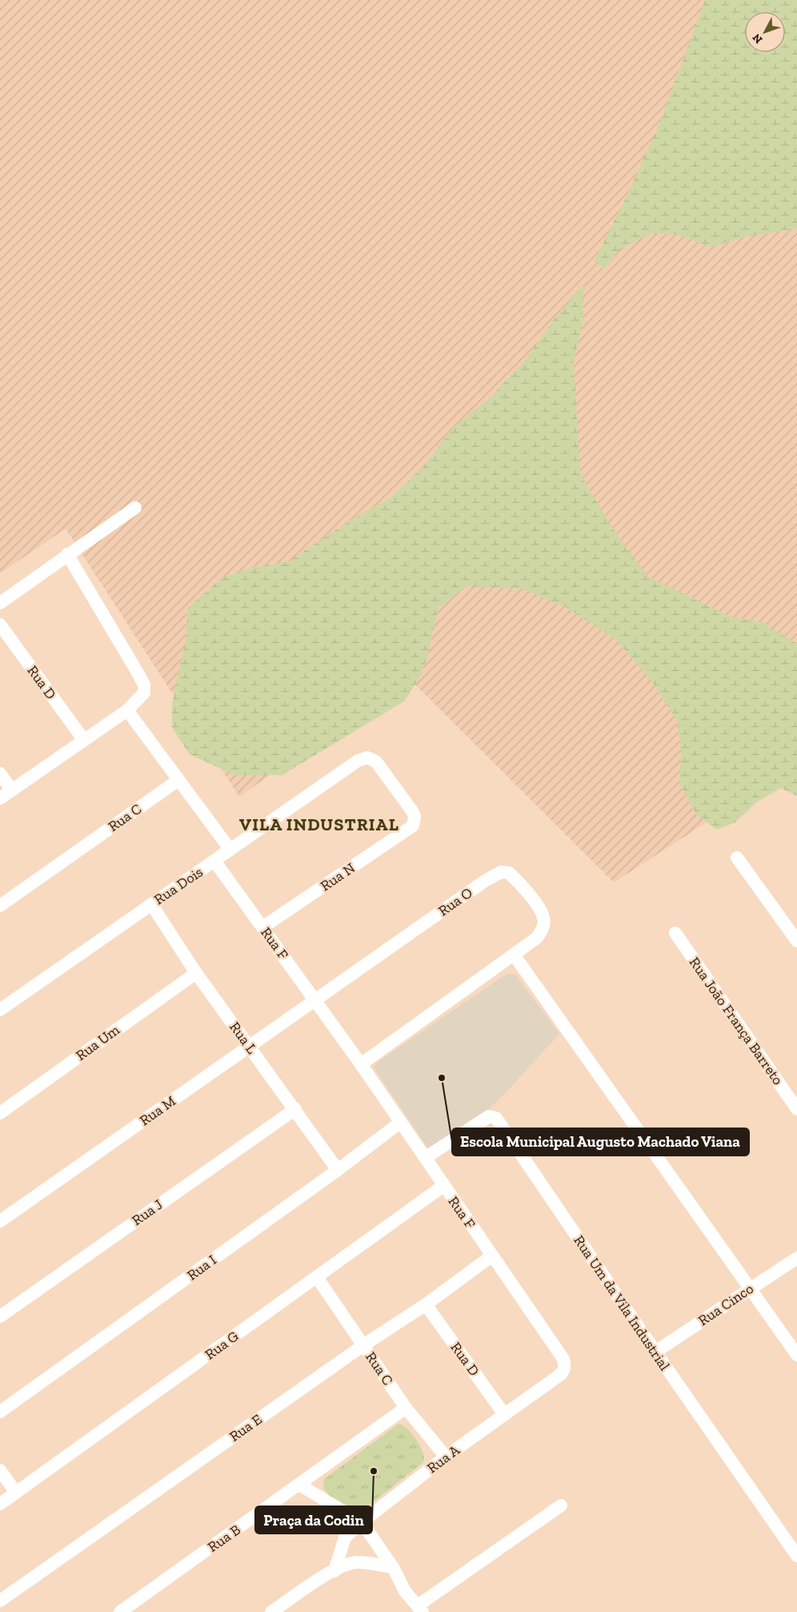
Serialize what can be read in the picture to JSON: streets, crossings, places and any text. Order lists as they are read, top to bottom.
{
  "streets": {
    "street": [
      "Rua D",
      "Rua C",
      "Rua N",
      "Rua Dois",
      "Rua O",
      "Rua F",
      "Rua João França Barreto",
      "Rua L",
      "Rua Um",
      "Rua M",
      "Rua J",
      "Rua I",
      "Rua Um da Vila Industrial",
      "Rua Cinco",
      "Rua G",
      "Rua E",
      "Rua A",
      "Rua B"
    ]
  },
  "crossings": [
    ["Rua D", "Rua E"],
    ["Rua D", "Rua A"],
    ["Rua C", "Rua G"],
    ["Rua C", "Rua E"],
    ["Rua C", "Rua A"],
    ["Rua C", "Rua B"],
    ["Rua N", "Rua Dois"],
    ["Rua N", "Rua F"],
    ["Rua Dois", "Rua F"],
    ["Rua Dois", "Rua L"],
    ["Rua O", "Rua F"],
    ["Rua O", "Rua M"],
    ["Rua F", "Rua M"],
    ["Rua F", "Rua I"],
    ["Rua F", "Rua Um da Vila Industrial"],
    ["Rua F", "Rua G"],
    ["Rua F", "Rua E"],
    ["Rua F", "Rua A"],
    ["Rua L", "Rua Um"],
    ["Rua L", "Rua M"],
    ["Rua L", "Rua J"],
    ["Rua L", "Rua I"],
    ["Rua Um da Vila Industrial", "Rua Cinco"]
  ],
  "districts": ["VILA INDUSTRIAL"],
  "places": ["Escola Municipal Augusto Machado Viana", "Praça da Codin"],
  "north": "bottom left"
}
